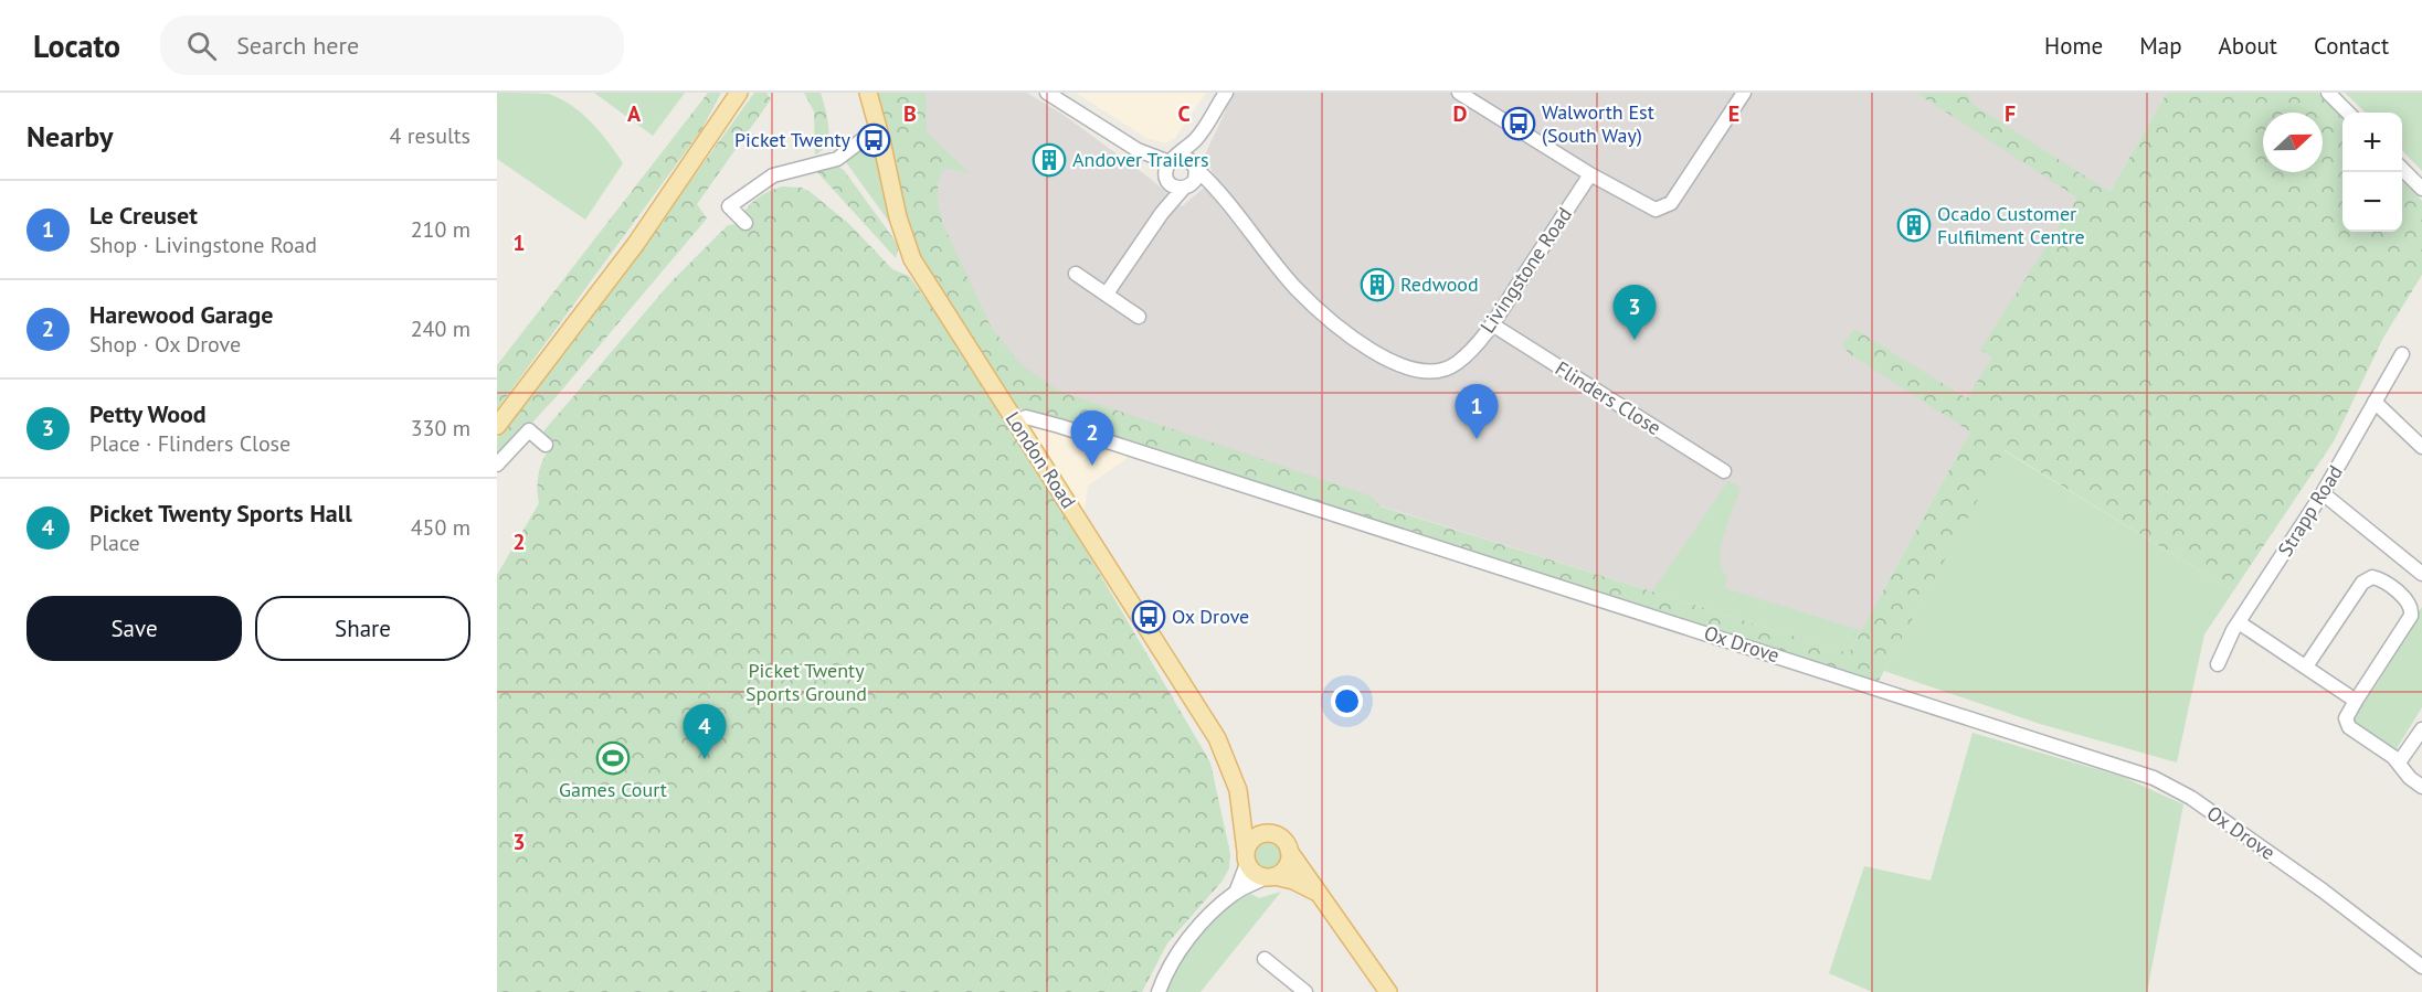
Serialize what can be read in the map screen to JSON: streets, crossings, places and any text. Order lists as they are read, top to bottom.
{
  "streets": {
    "main road": ["London Road"],
    "street": [
      "Livingstone Road",
      "Flinders Close",
      "Strapp Road",
      "Ox Drove"
    ]
  },
  "crossings": [
    ["Livingstone Road", "Flinders Close"],
    ["London Road", "Ox Drove"]
  ],
  "parks": ["Picket Twenty Sports Ground"],
  "places": {
    "bus stop": ["Walworth Est (South Way)", "Picket Twenty", "Ox Drove"],
    "building": ["Andover Trailers", "Ocado Customer Fulfilment Centre", "Redwood"],
    "sports": ["Games Court"]
  },
  "north": "right",
  "page": {
    "header": "Locato",
    "search": "Search here",
    "nav": [
      "Home",
      "Map",
      "About",
      "Contact"
    ],
    "heading": ["Nearby", "4 results"],
    "map_buttons": ["+", "−"],
    "list": [
      {
        "mark": "1",
        "name": "Le Creuset",
        "note": "Shop · Livingstone Road",
        "value": "210 m"
      },
      {
        "mark": "2",
        "name": "Harewood Garage",
        "note": "Shop · Ox Drove",
        "value": "240 m"
      },
      {
        "mark": "3",
        "name": "Petty Wood",
        "note": "Place · Flinders Close",
        "value": "330 m"
      },
      {
        "mark": "4",
        "name": "Picket Twenty Sports Hall",
        "note": "Place",
        "value": "450 m"
      }
    ],
    "pins": [
      "3",
      "1",
      "2",
      "4"
    ],
    "buttons": ["Save", "Share"]
  },
  "grid": {
    "columns": [
      "A",
      "B",
      "C",
      "D",
      "E",
      "F"
    ],
    "rows": ["1", "2", "3"]
  }
}
